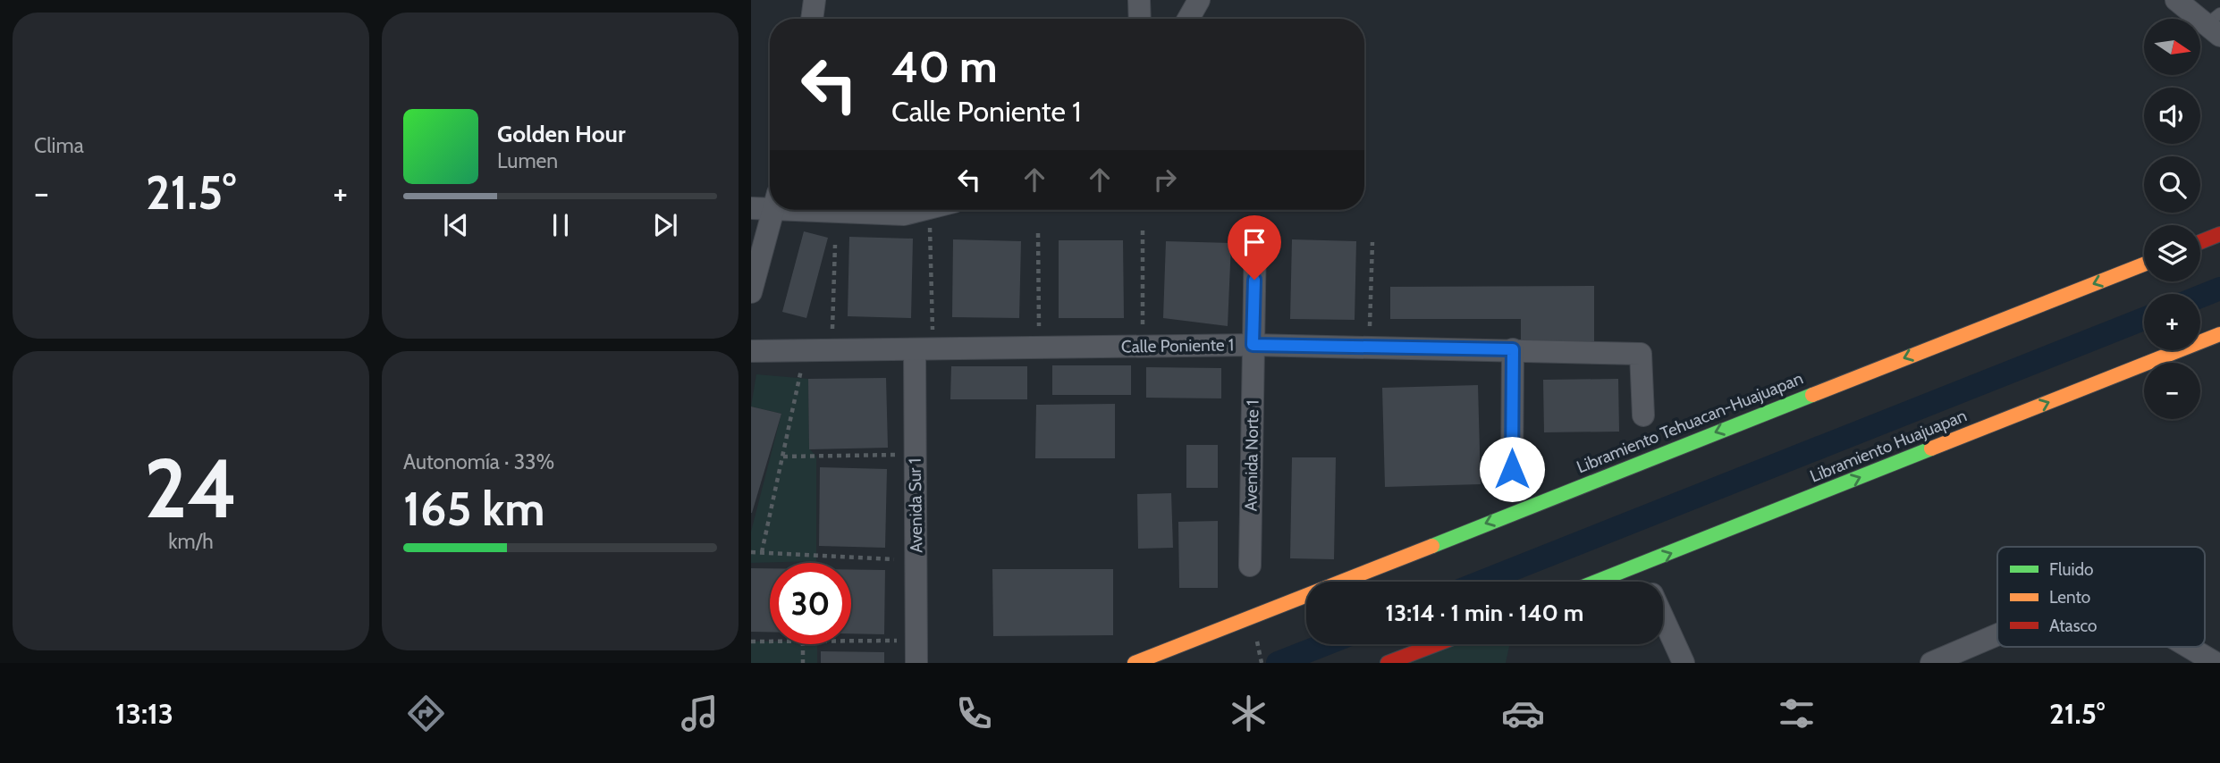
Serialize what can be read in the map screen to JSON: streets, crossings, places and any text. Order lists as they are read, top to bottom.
{
  "streets": {
    "main road": ["Libramiento Tehuacan-Huajuapan", "Libramiento Huajuapan"],
    "street": ["Calle Poniente 1", "Avenida Norte 1", "Avenida Sur 1"]
  },
  "crossings": [
    ["Calle Poniente 1", "Avenida Norte 1"],
    ["Calle Poniente 1", "Avenida Sur 1"]
  ],
  "one_way": ["Libramiento Tehuacan-Huajuapan", "Libramiento Huajuapan"],
  "legend": ["Fluido", "Lento", "Atasco"],
  "north": "right",
  "page": {
    "tile": [
      "Clima",
      ["24", "km/h"],
      ["Autonomía · 33%", "165 km"]
    ],
    "map_buttons": ["+", "−"],
    "turn": ["40 m", "Calle Poniente 1"],
    "song": ["Golden Hour", "Lumen"],
    "heat": ["−", "21.5°", "+"],
    "limit": "30",
    "trip": "13:14 · 1 min · 140 m",
    "tabs": ["13:13", "21.5°"]
  }
}
